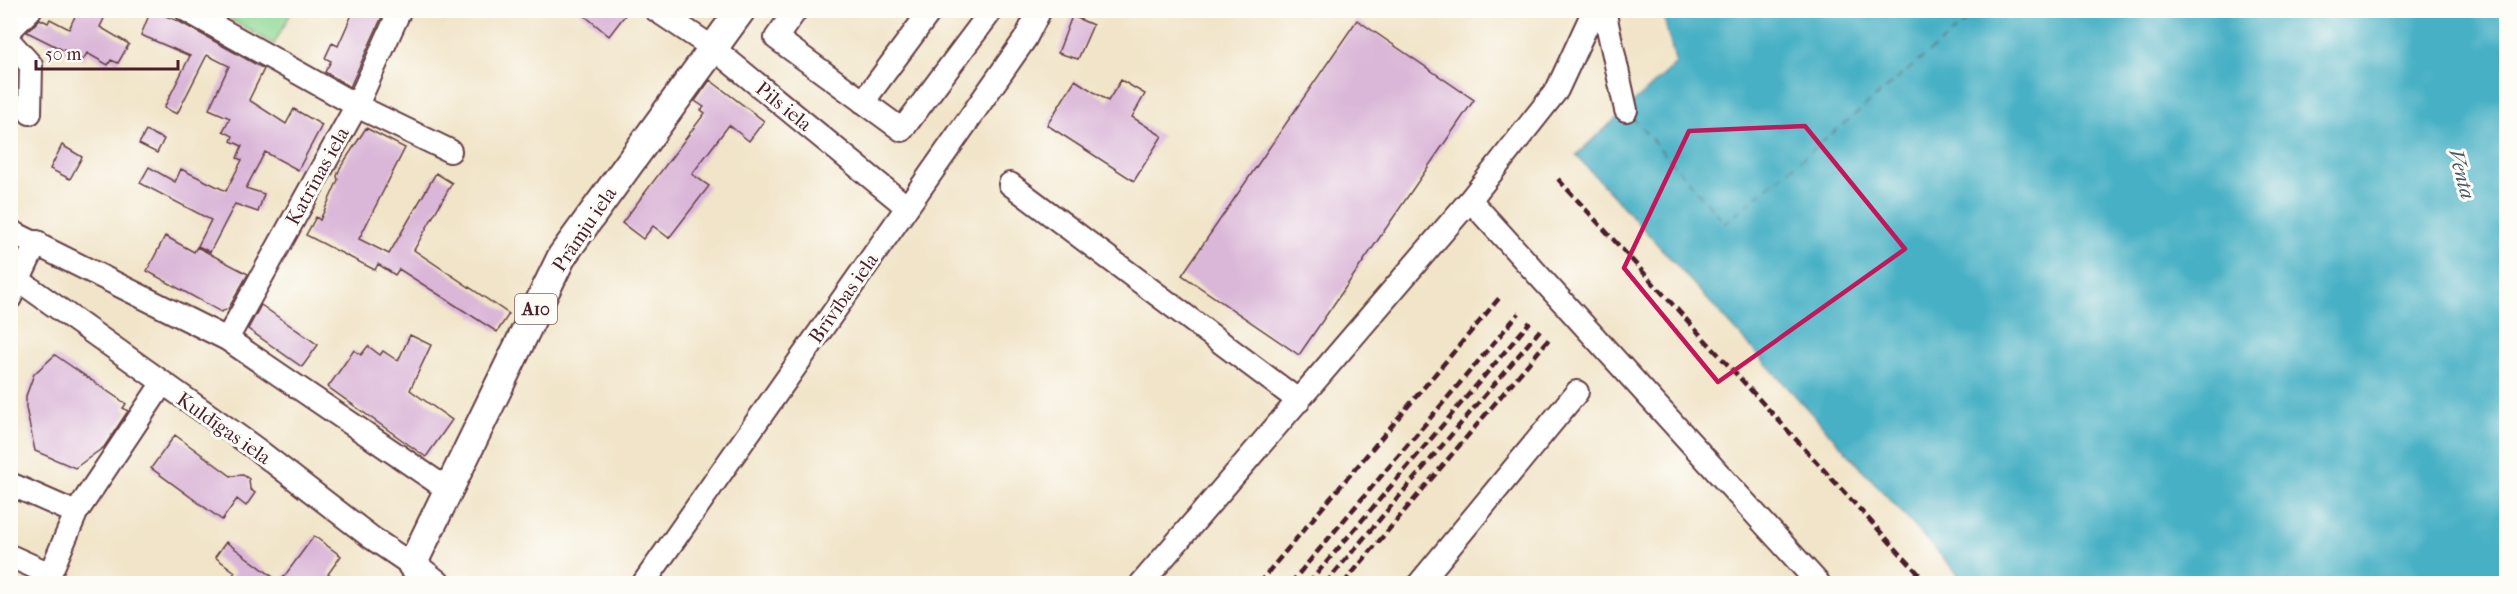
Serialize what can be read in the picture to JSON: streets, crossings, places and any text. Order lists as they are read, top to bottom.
{
  "streets": {
    "main road": ["Prāmju iela", "A10", "Kuldīgas iela"],
    "street": ["Pils iela", "Katrīnas iela", "Brīvības iela"]
  },
  "crossings": [
    ["Pils iela", "Prāmju iela"],
    ["Pils iela", "Brīvības iela"],
    ["Prāmju iela", "Kuldīgas iela"]
  ],
  "water": ["Venta"],
  "scale_bar": "50 m"
}
